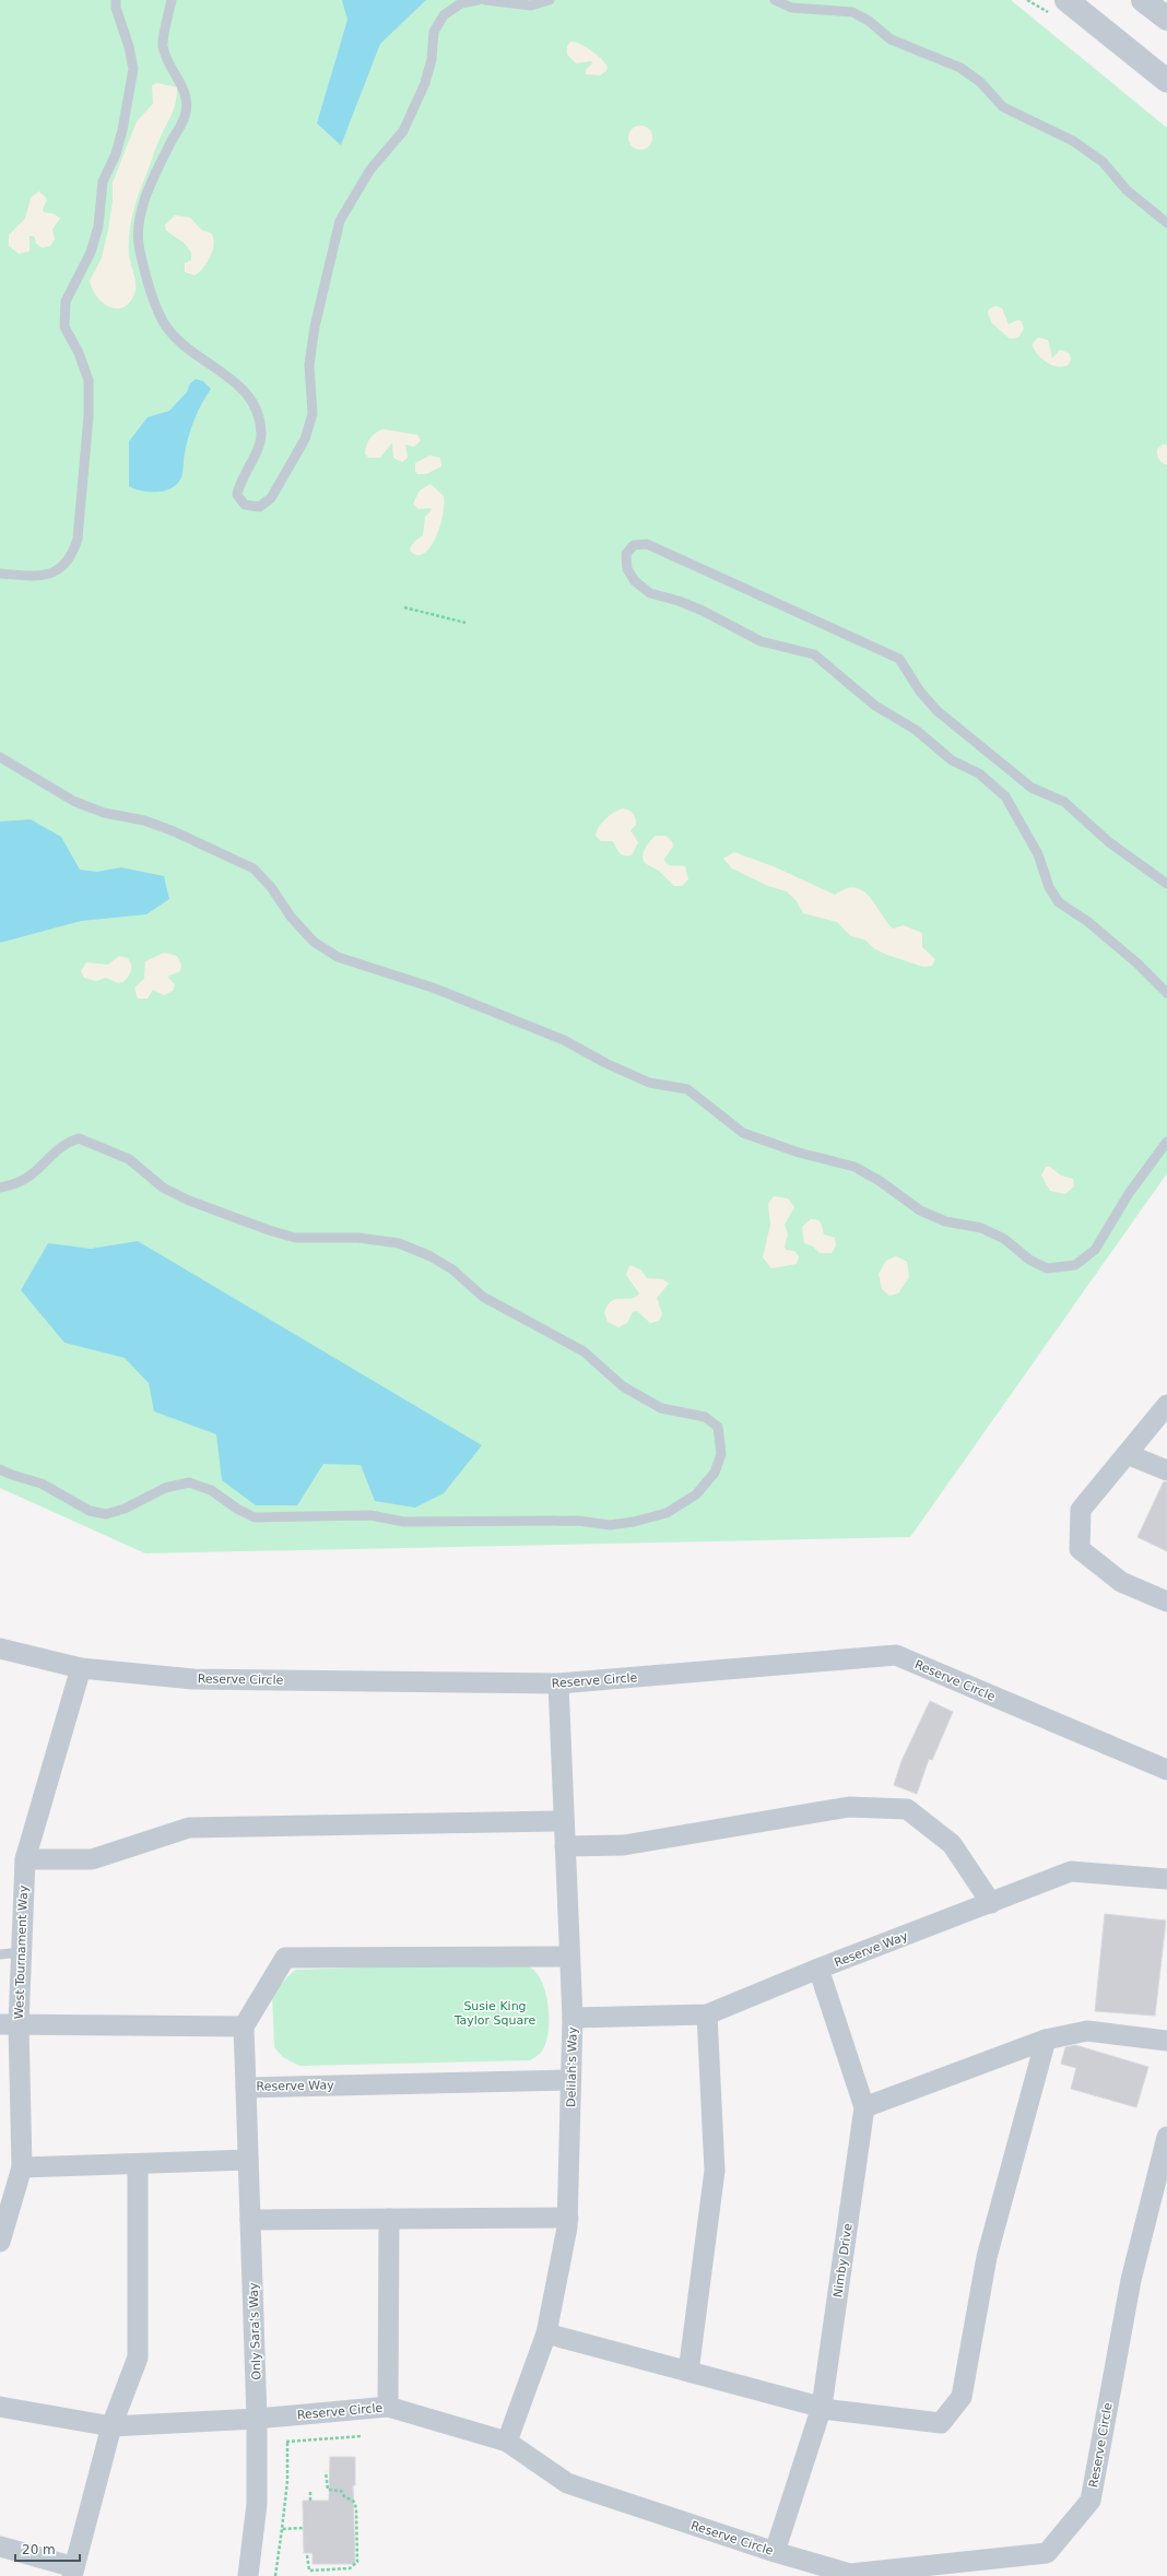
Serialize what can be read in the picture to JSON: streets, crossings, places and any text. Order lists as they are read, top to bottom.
{
  "streets": {
    "street": [
      "Reserve Circle",
      "Reserve Way",
      "West Tournament Way",
      "Delilah's Way",
      "Nimby Drive",
      "Only Sara's Way"
    ]
  },
  "crossings": [
    ["Reserve Circle", "West Tournament Way"],
    ["Reserve Circle", "Delilah's Way"],
    ["Reserve Circle", "Nimby Drive"],
    ["Reserve Circle", "Only Sara's Way"],
    ["Reserve Way", "Delilah's Way"],
    ["Reserve Way", "Nimby Drive"],
    ["Reserve Way", "Only Sara's Way"]
  ],
  "parks": ["Susie King Taylor Square"],
  "scale_bar": "20 m"
}
